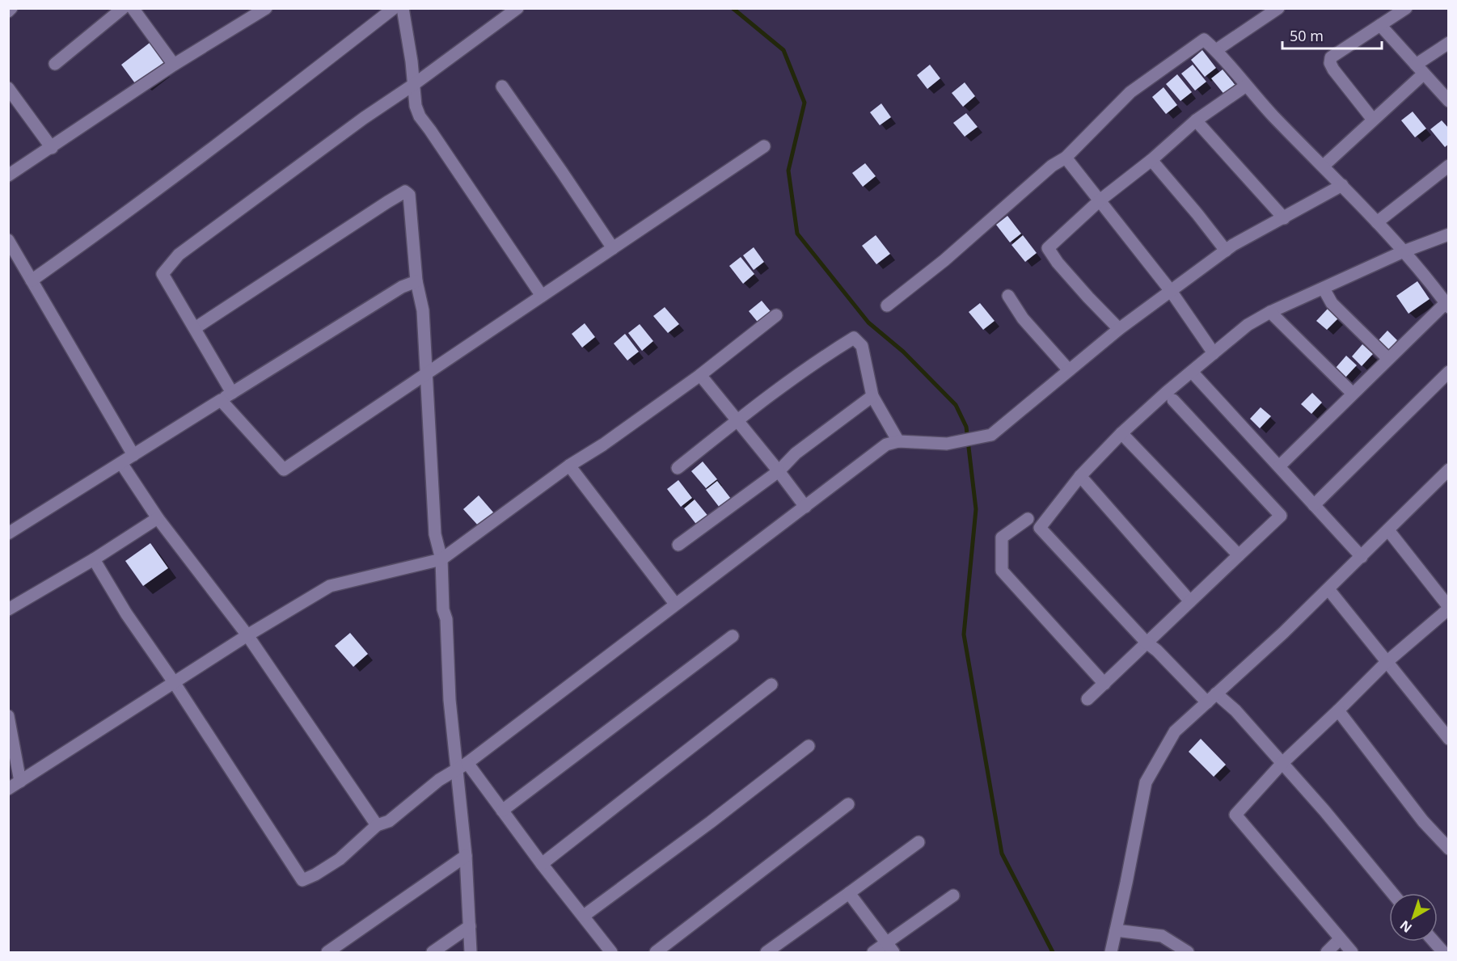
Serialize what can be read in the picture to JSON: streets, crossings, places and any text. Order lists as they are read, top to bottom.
{
  "scale_bar": "50 m",
  "north": "bottom left"
}
